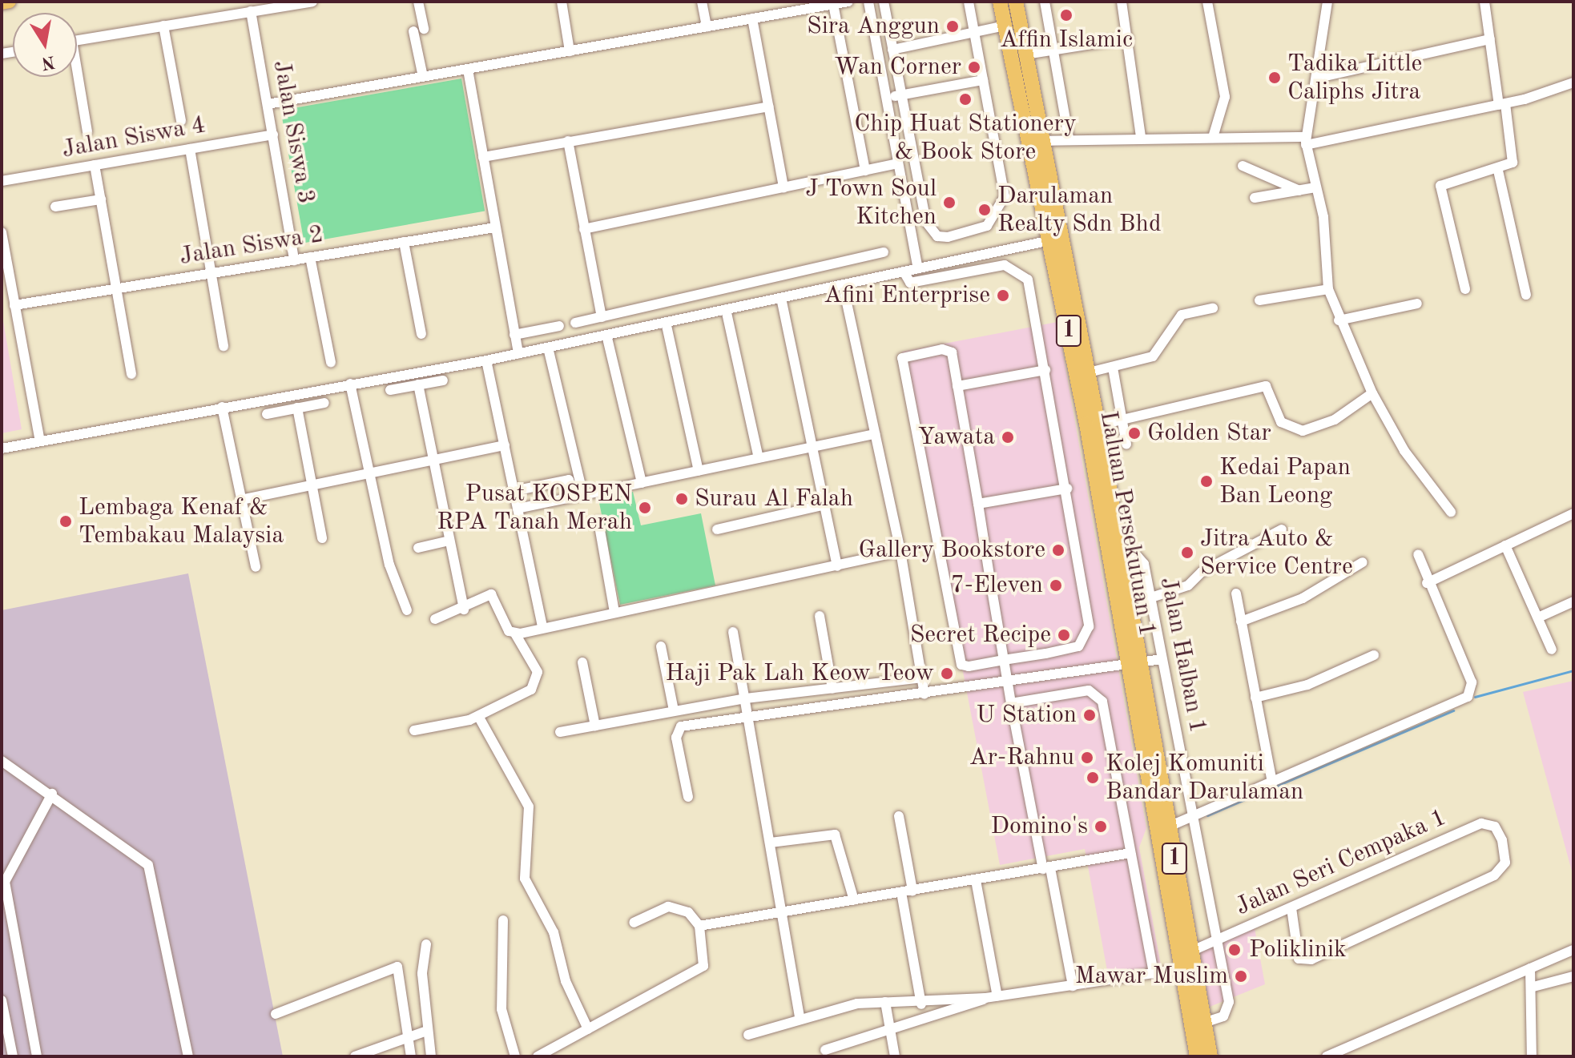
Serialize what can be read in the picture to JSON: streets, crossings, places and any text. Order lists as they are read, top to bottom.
{
  "streets": {
    "highway": ["1", "Laluan Persekutuan 1"],
    "street": [
      "Jalan Siswa 3",
      "Jalan Siswa 4",
      "Jalan Siswa 2",
      "Jalan Halban 1",
      "Jalan Seri Cempaka 1"
    ]
  },
  "crossings": [
    ["Jalan Siswa 3", "Jalan Siswa 4"],
    ["Jalan Siswa 3", "Jalan Siswa 2"],
    ["Laluan Persekutuan 1", "Jalan Halban 1"],
    ["Laluan Persekutuan 1", "Jalan Seri Cempaka 1"],
    ["Jalan Halban 1", "Jalan Seri Cempaka 1"]
  ],
  "places": [
    "Affin Islamic",
    "Sira Anggun",
    "Wan Corner",
    "Tadika Little Caliphs Jitra",
    "Chip Huat Stationery & Book Store",
    "J Town Soul Kitchen",
    "Darulaman Realty Sdn Bhd",
    "Afini Enterprise",
    "Golden Star",
    "Yawata",
    "Kedai Papan Ban Leong",
    "Surau Al Falah",
    "Pusat KOSPEN RPA Tanah Merah",
    "Lembaga Kenaf & Tembakau Malaysia",
    "Gallery Bookstore",
    "Jitra Auto & Service Centre",
    "7-Eleven",
    "Secret Recipe",
    "Haji Pak Lah Keow Teow",
    "U Station",
    "Ar-Rahnu",
    "Kolej Komuniti Bandar Darulaman",
    "Domino's",
    "Poliklinik",
    "Mawar Muslim"
  ],
  "north": "bottom"
}
